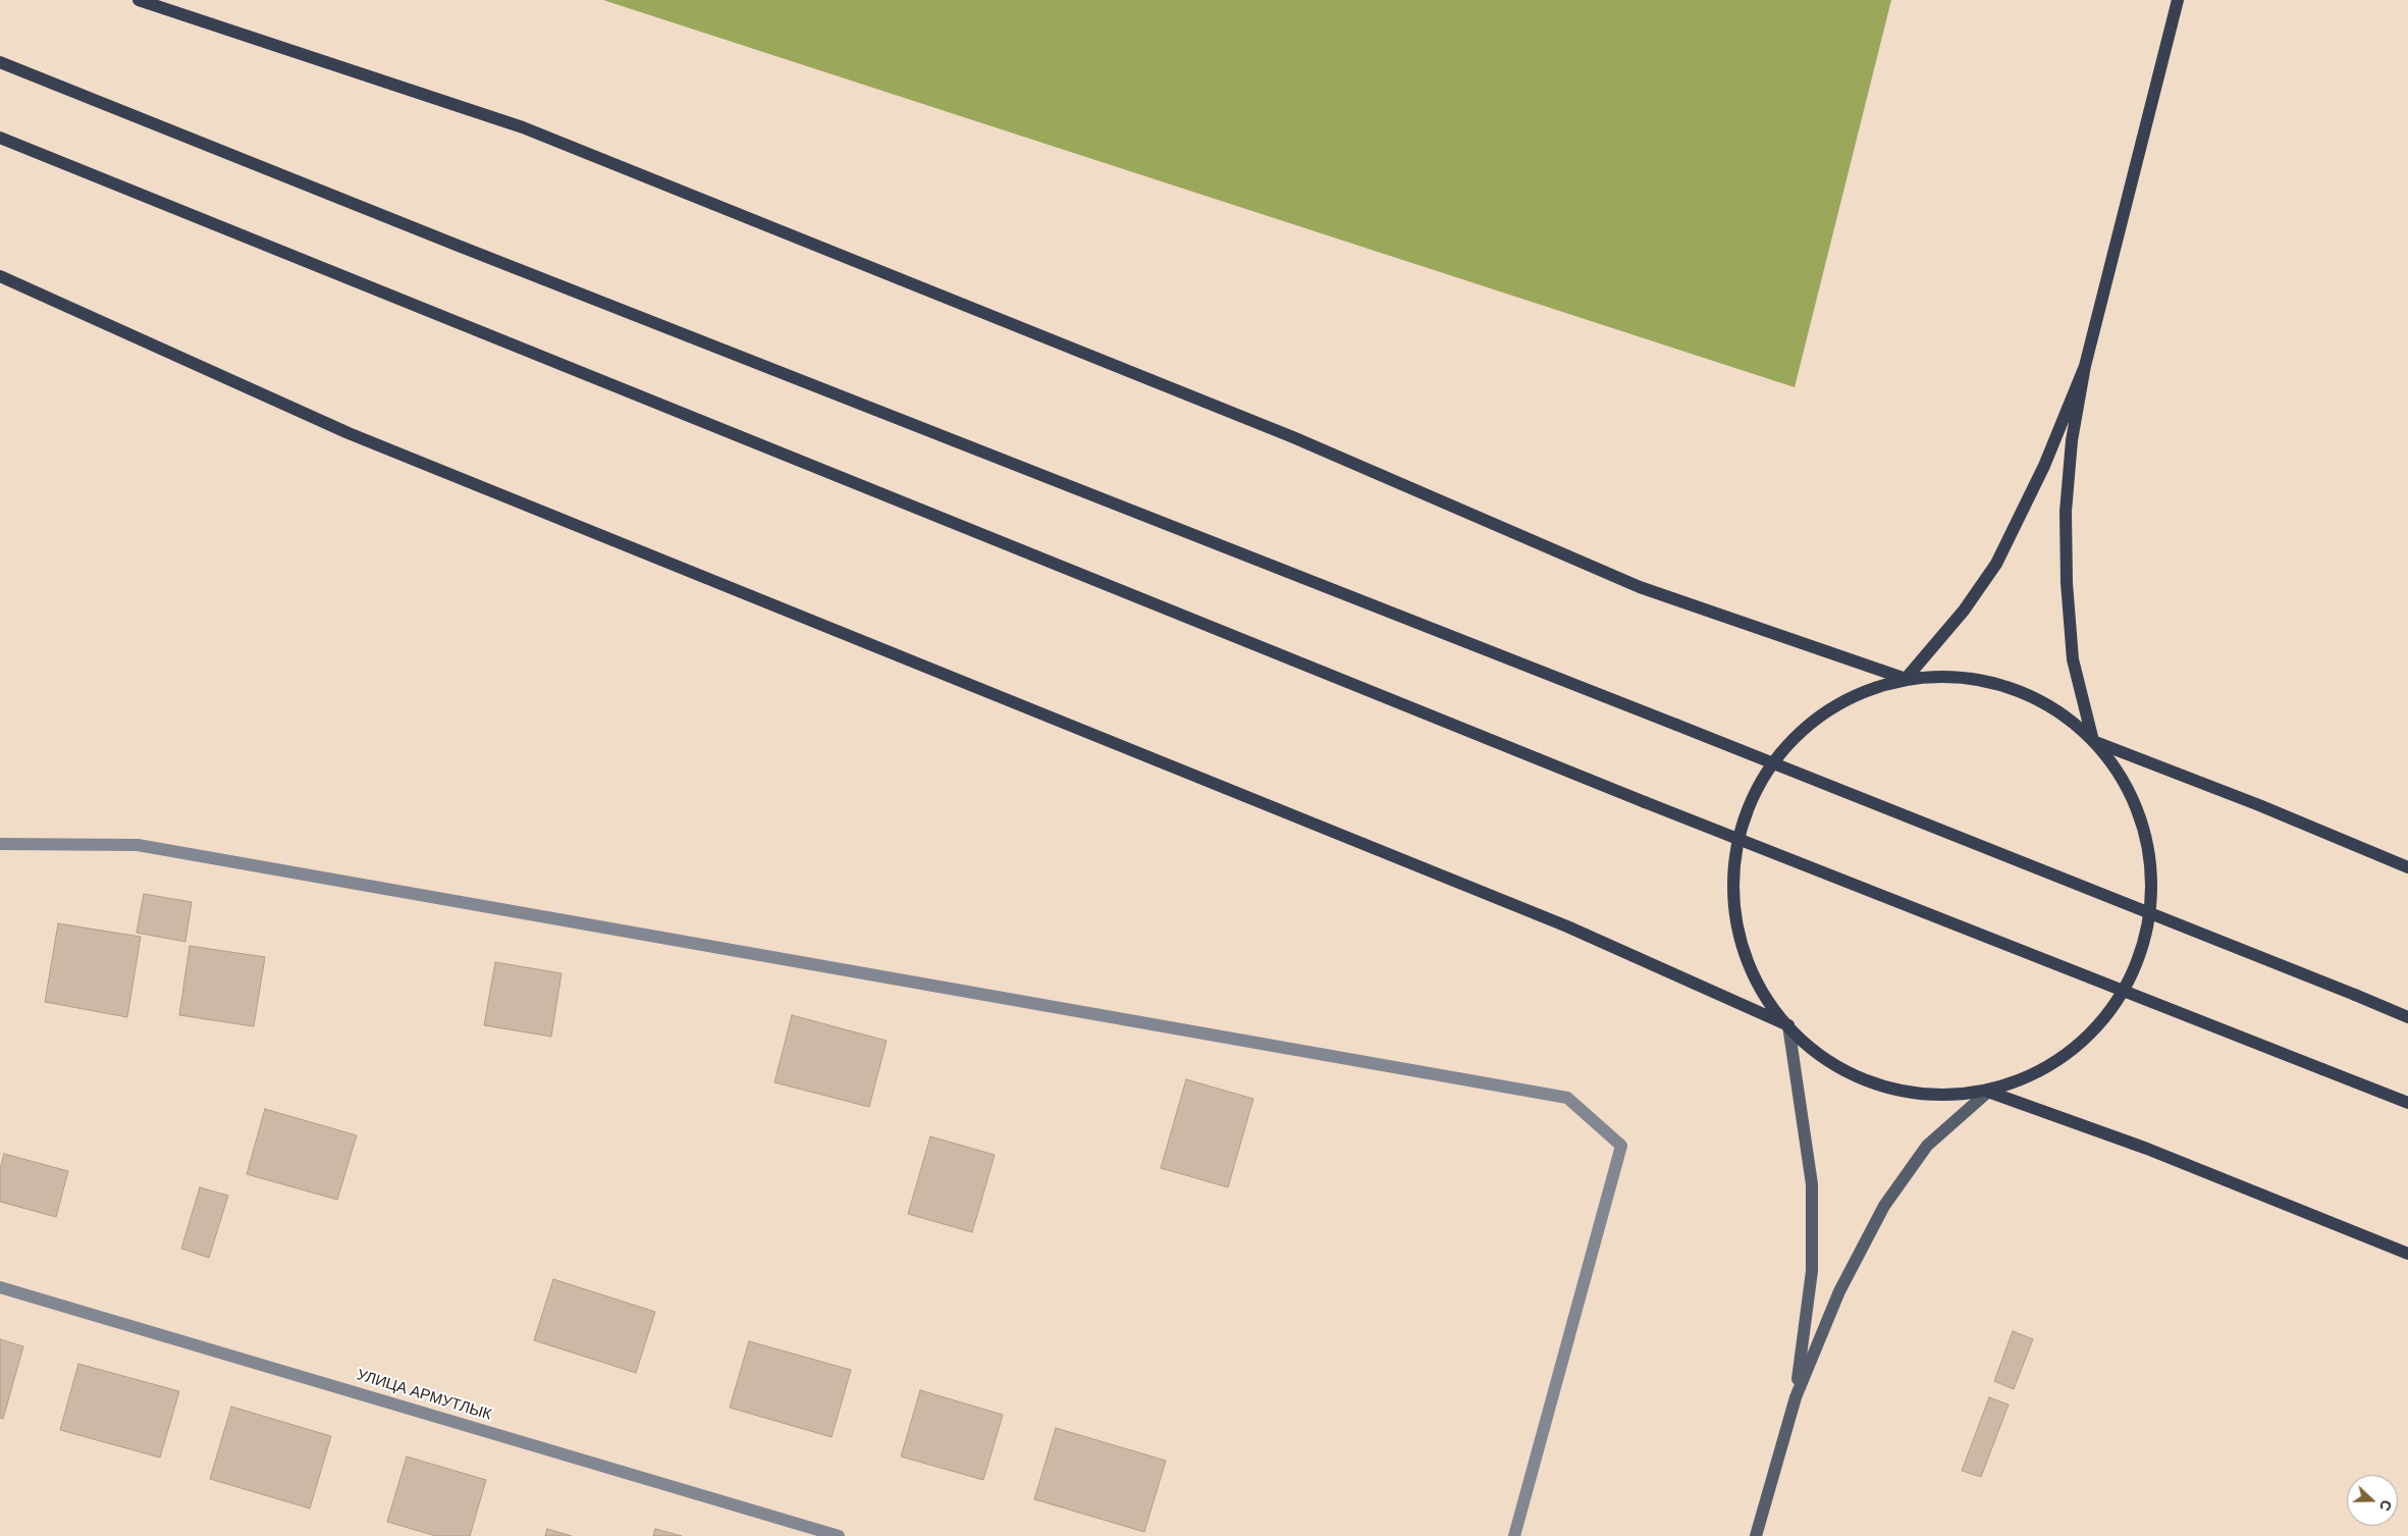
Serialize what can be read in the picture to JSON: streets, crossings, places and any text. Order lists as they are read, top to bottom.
{
  "streets": {
    "street": ["УЛИЦА АРМУТЛЫК"]
  },
  "north": "right"
}
